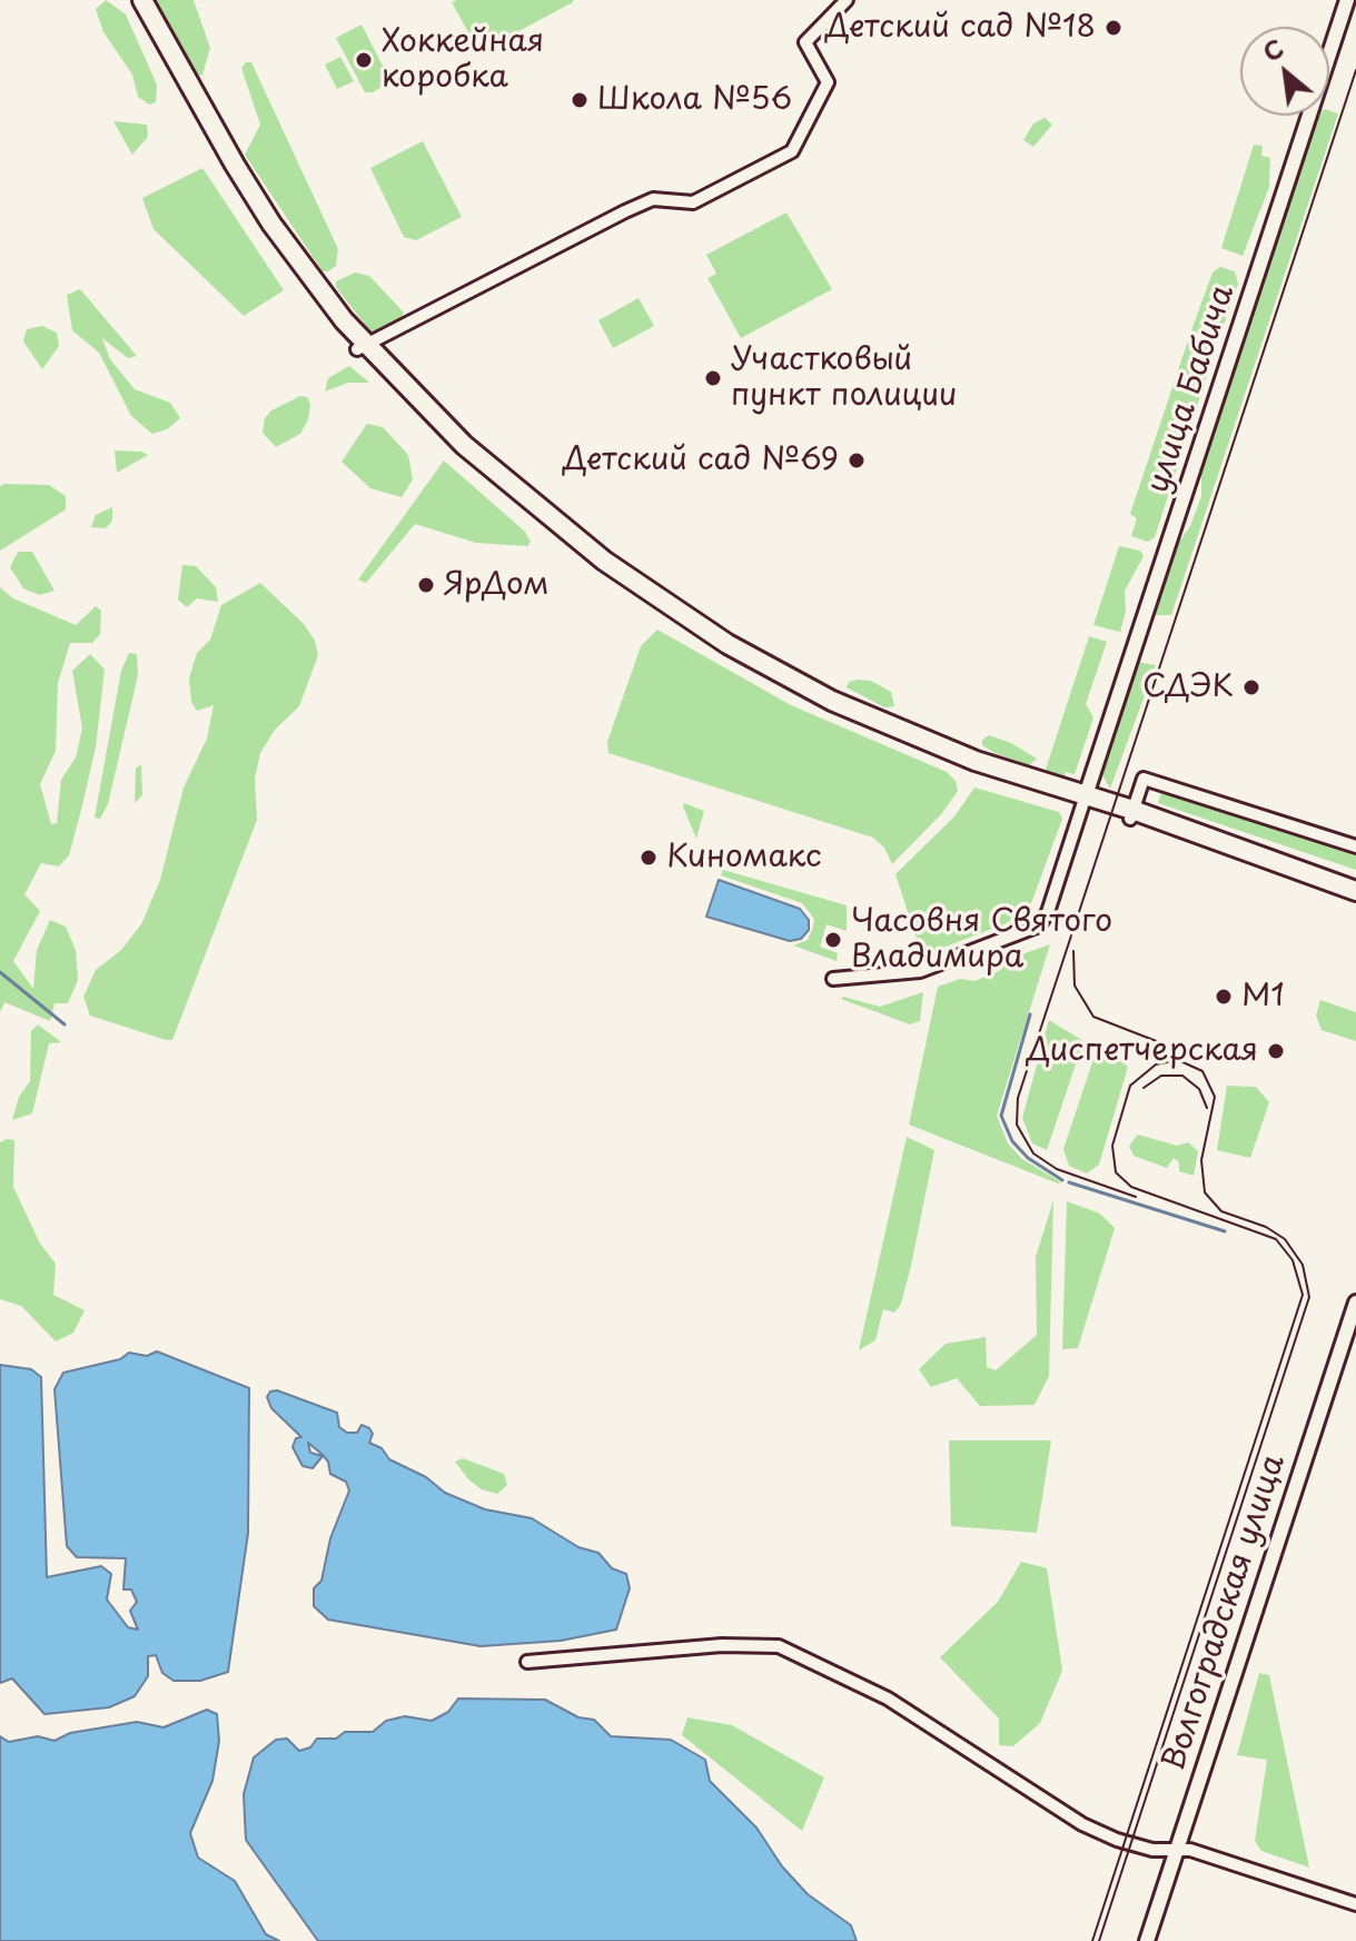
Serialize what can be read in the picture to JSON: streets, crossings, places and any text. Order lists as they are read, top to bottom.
{
  "streets": {
    "street": ["улица Бабича", "Волгоградская улица"]
  },
  "places": [
    "Детский сад №18",
    "Хоккейная коробка",
    "Школа №56",
    "Участковый пункт полиции",
    "Детский сад №69",
    "ЯрДом",
    "СДЭК",
    "Киномакс",
    "Часовня Святого Владимира",
    "М1",
    "Диспетчерская"
  ],
  "north": "top left"
}
